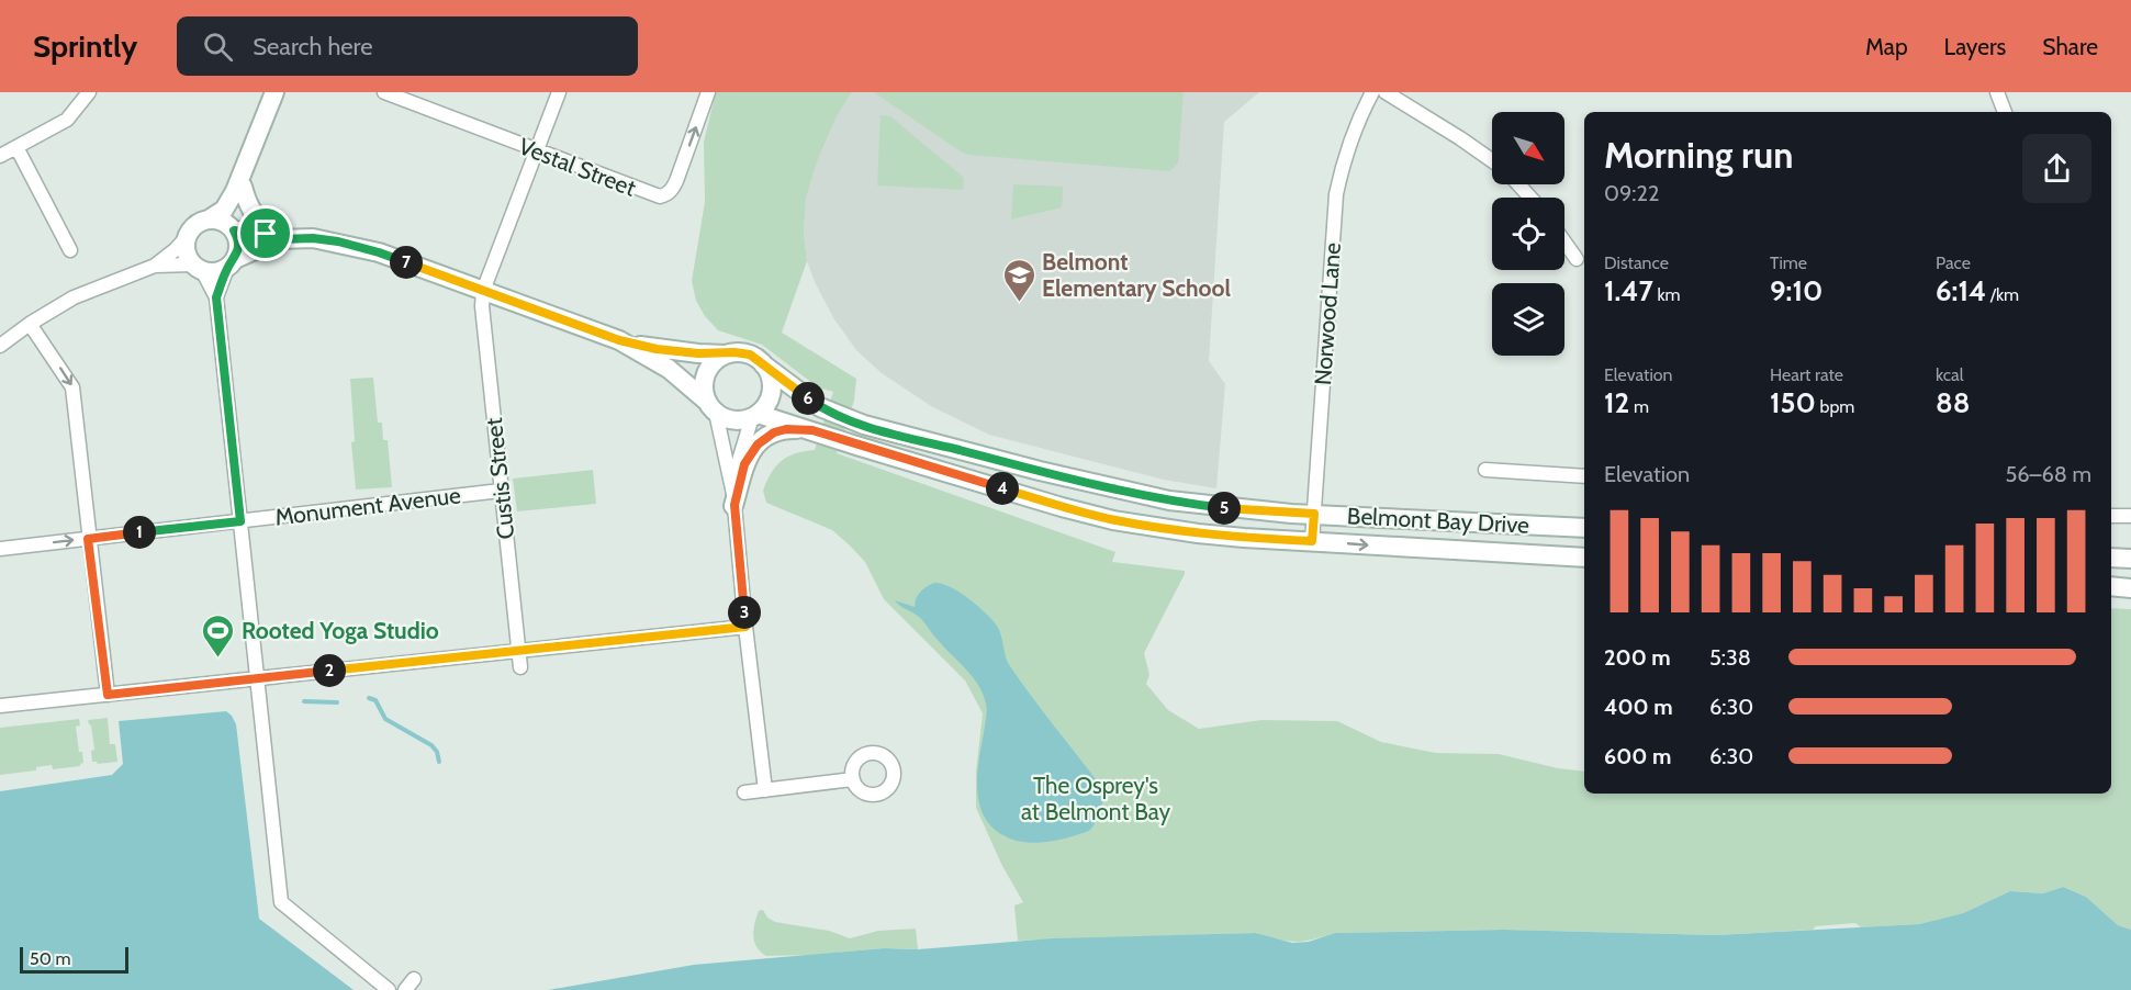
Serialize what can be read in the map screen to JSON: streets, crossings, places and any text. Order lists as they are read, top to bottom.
{
  "streets": {
    "street": [
      "Vestal Street",
      "Norwood Lane",
      "Custis Street",
      "Monument Avenue",
      "Belmont Bay Drive"
    ]
  },
  "crossings": [
    ["Norwood Lane", "Belmont Bay Drive"],
    ["Custis Street", "Monument Avenue"],
    ["Custis Street", "Belmont Bay Drive"]
  ],
  "parks": ["The Osprey's at Belmont Bay"],
  "places": {
    "school or university": ["Belmont Elementary School"],
    "sports": ["Rooted Yoga Studio"]
  },
  "scale_bar": "50 m",
  "north": "bottom right",
  "page": {
    "header": "Sprintly",
    "search": "Search here",
    "nav": ["Map", "Layers", "Share"],
    "heading": ["Morning run", "09:22"],
    "stats": [
      ["Distance", "1.47 km"],
      ["Time", "9:10"],
      ["Pace", "6:14 /km"],
      ["Elevation", "12 m"],
      ["Heart rate", "150 bpm"],
      ["kcal", "88"]
    ],
    "pins": [
      "7",
      "6",
      "4",
      "5",
      "1",
      "3",
      "2"
    ],
    "chart": ["Elevation", "56–68 m"],
    "list": [
      {
        "name": "200 m",
        "note": "5:38"
      },
      {
        "name": "400 m",
        "note": "6:30"
      },
      {
        "name": "600 m",
        "note": "6:30"
      }
    ],
    "scale": "50 m"
  }
}
